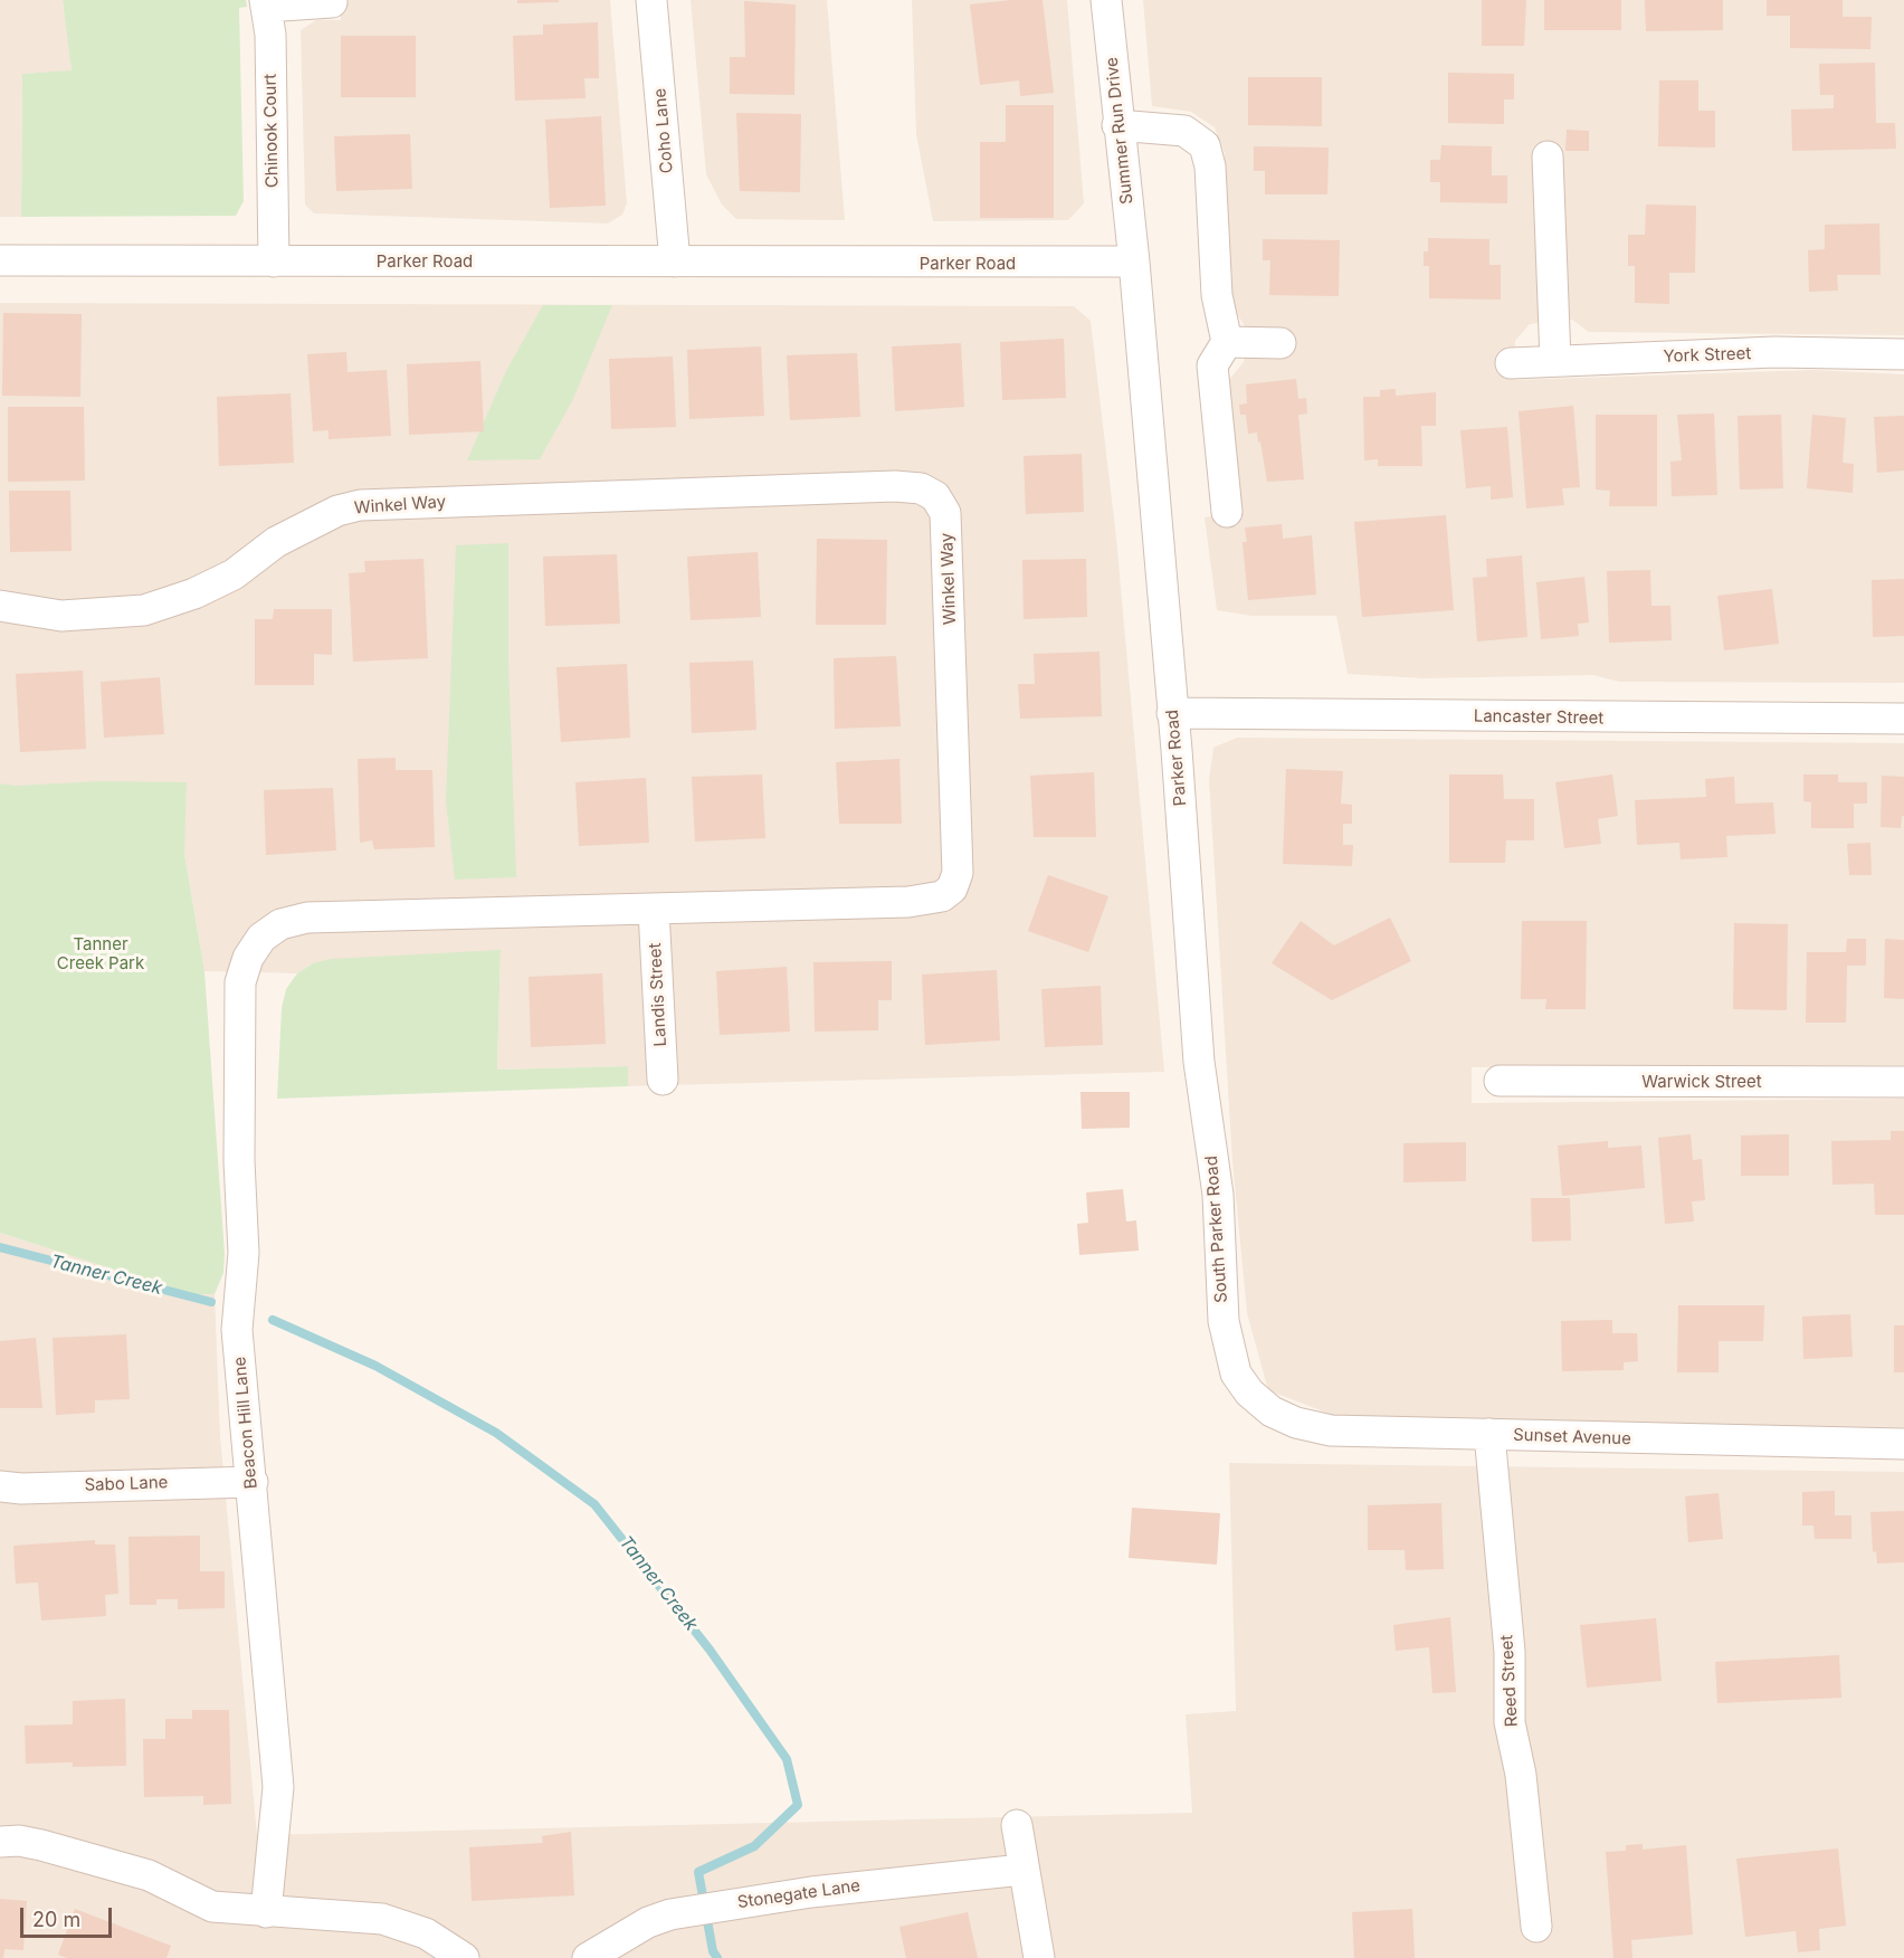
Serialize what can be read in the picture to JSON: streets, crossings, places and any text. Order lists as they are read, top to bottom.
{
  "streets": {
    "street": [
      "Chinook Court",
      "Coho Lane",
      "Summer Run Drive",
      "Parker Road",
      "York Street",
      "Winkel Way",
      "Lancaster Street",
      "Landis Street",
      "Warwick Street",
      "South Parker Road",
      "Beacon Hill Lane",
      "Sunset Avenue",
      "Sabo Lane",
      "Reed Street",
      "Stonegate Lane"
    ]
  },
  "crossings": [
    ["Chinook Court", "Parker Road"],
    ["Coho Lane", "Parker Road"],
    ["Summer Run Drive", "Parker Road"],
    ["Parker Road", "Lancaster Street"],
    ["Parker Road", "South Parker Road"],
    ["Winkel Way", "Landis Street"],
    ["Winkel Way", "Beacon Hill Lane"],
    ["South Parker Road", "Sunset Avenue"],
    ["Beacon Hill Lane", "Sabo Lane"],
    ["Sunset Avenue", "Reed Street"]
  ],
  "water": ["Tanner Creek"],
  "parks": ["Tanner Creek Park"],
  "scale_bar": "20 m"
}
